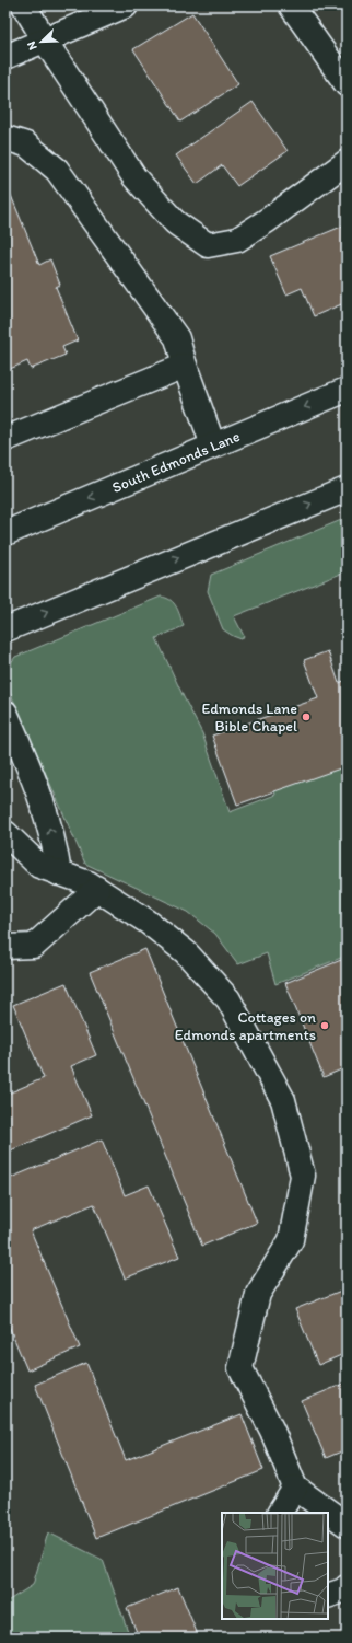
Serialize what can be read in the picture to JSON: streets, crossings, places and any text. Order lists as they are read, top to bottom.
{
  "streets": {
    "main road": ["South Edmonds Lane"]
  },
  "places": ["Edmonds Lane Bible Chapel", "Cottages on Edmonds apartments"],
  "north": "bottom left"
}
